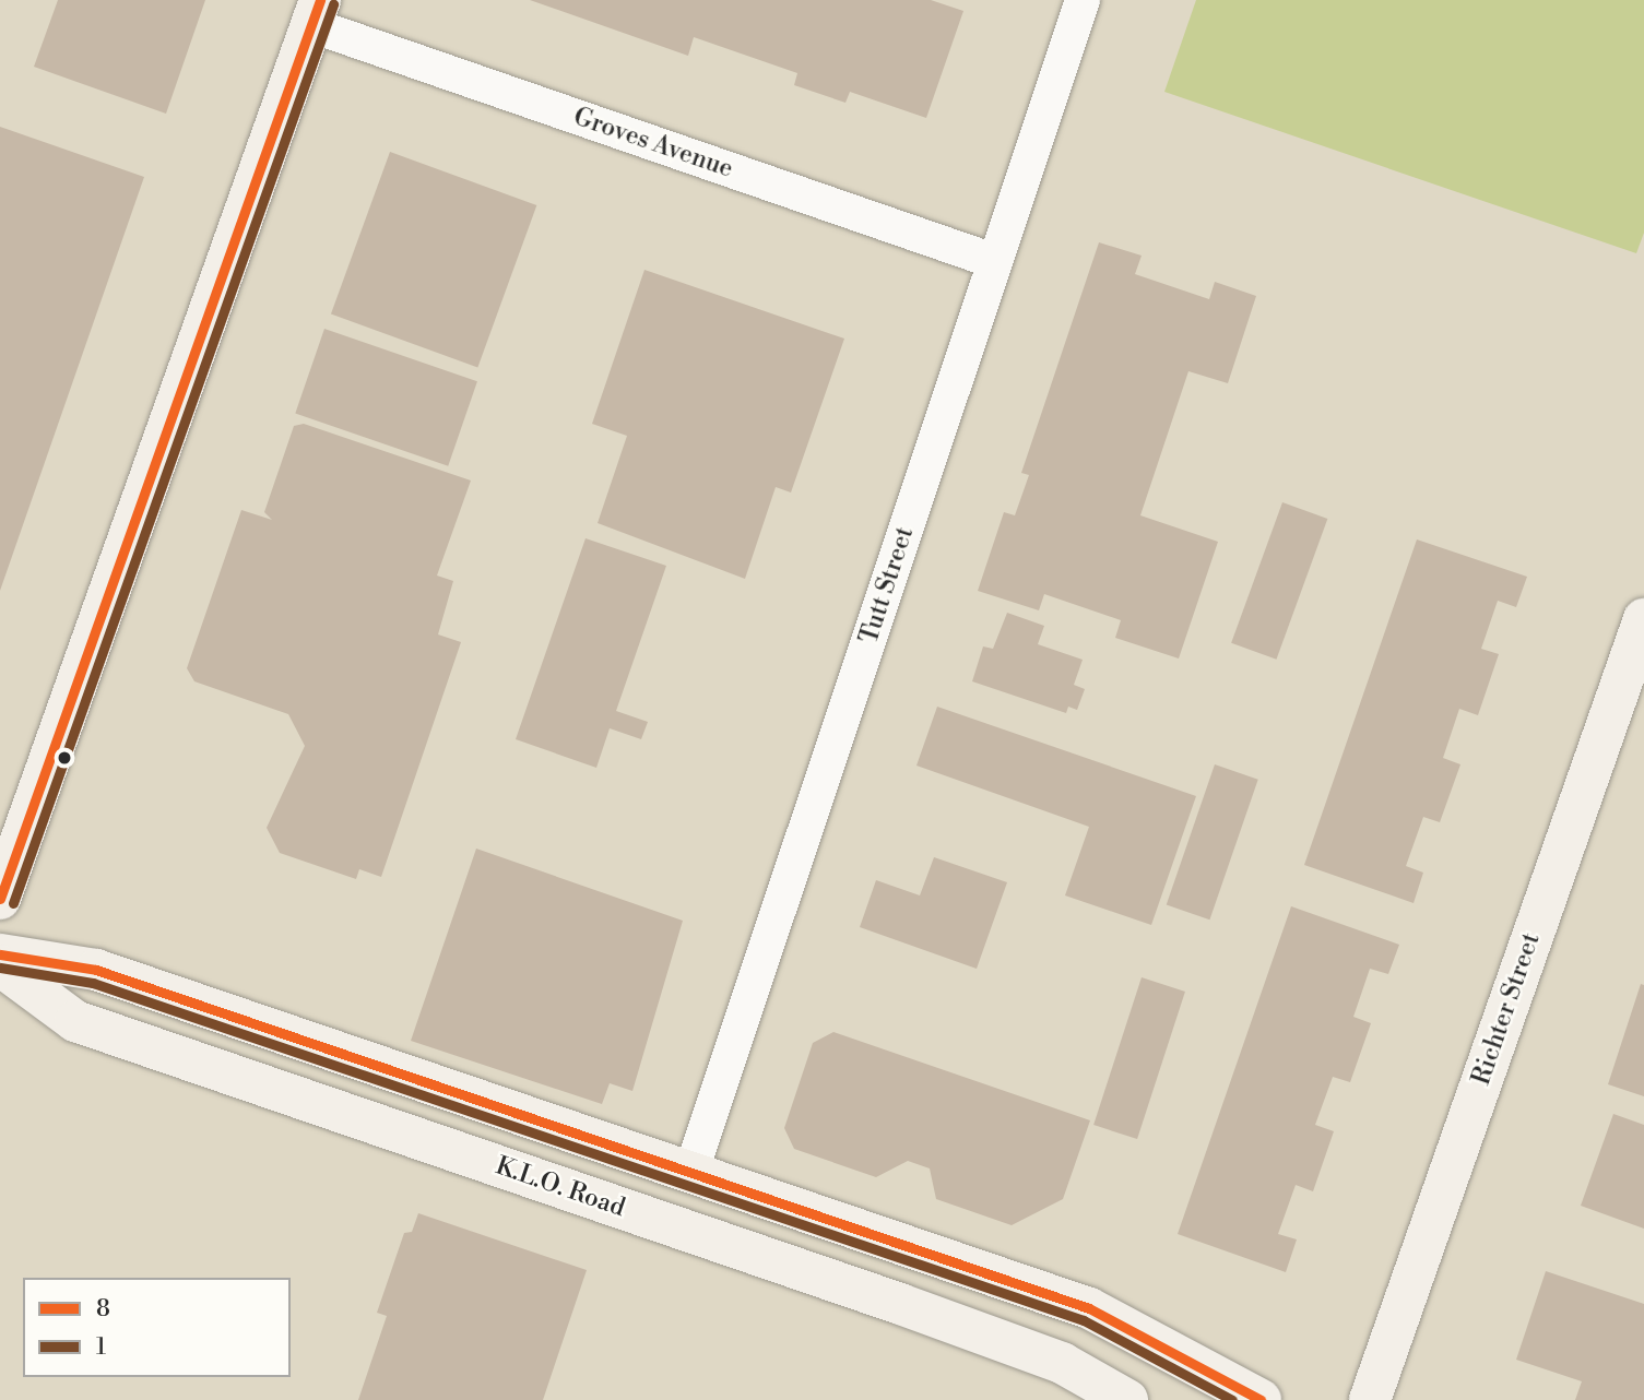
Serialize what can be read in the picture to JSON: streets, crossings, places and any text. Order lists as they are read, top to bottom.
{
  "streets": {
    "street": [
      "Groves Avenue",
      "Tutt Street",
      "Richter Street",
      "K.L.O. Road"
    ]
  },
  "crossings": [
    ["Groves Avenue", "Tutt Street"]
  ],
  "lines": ["transit line 8", "transit line 1"],
  "legend": ["8", "1"]
}
